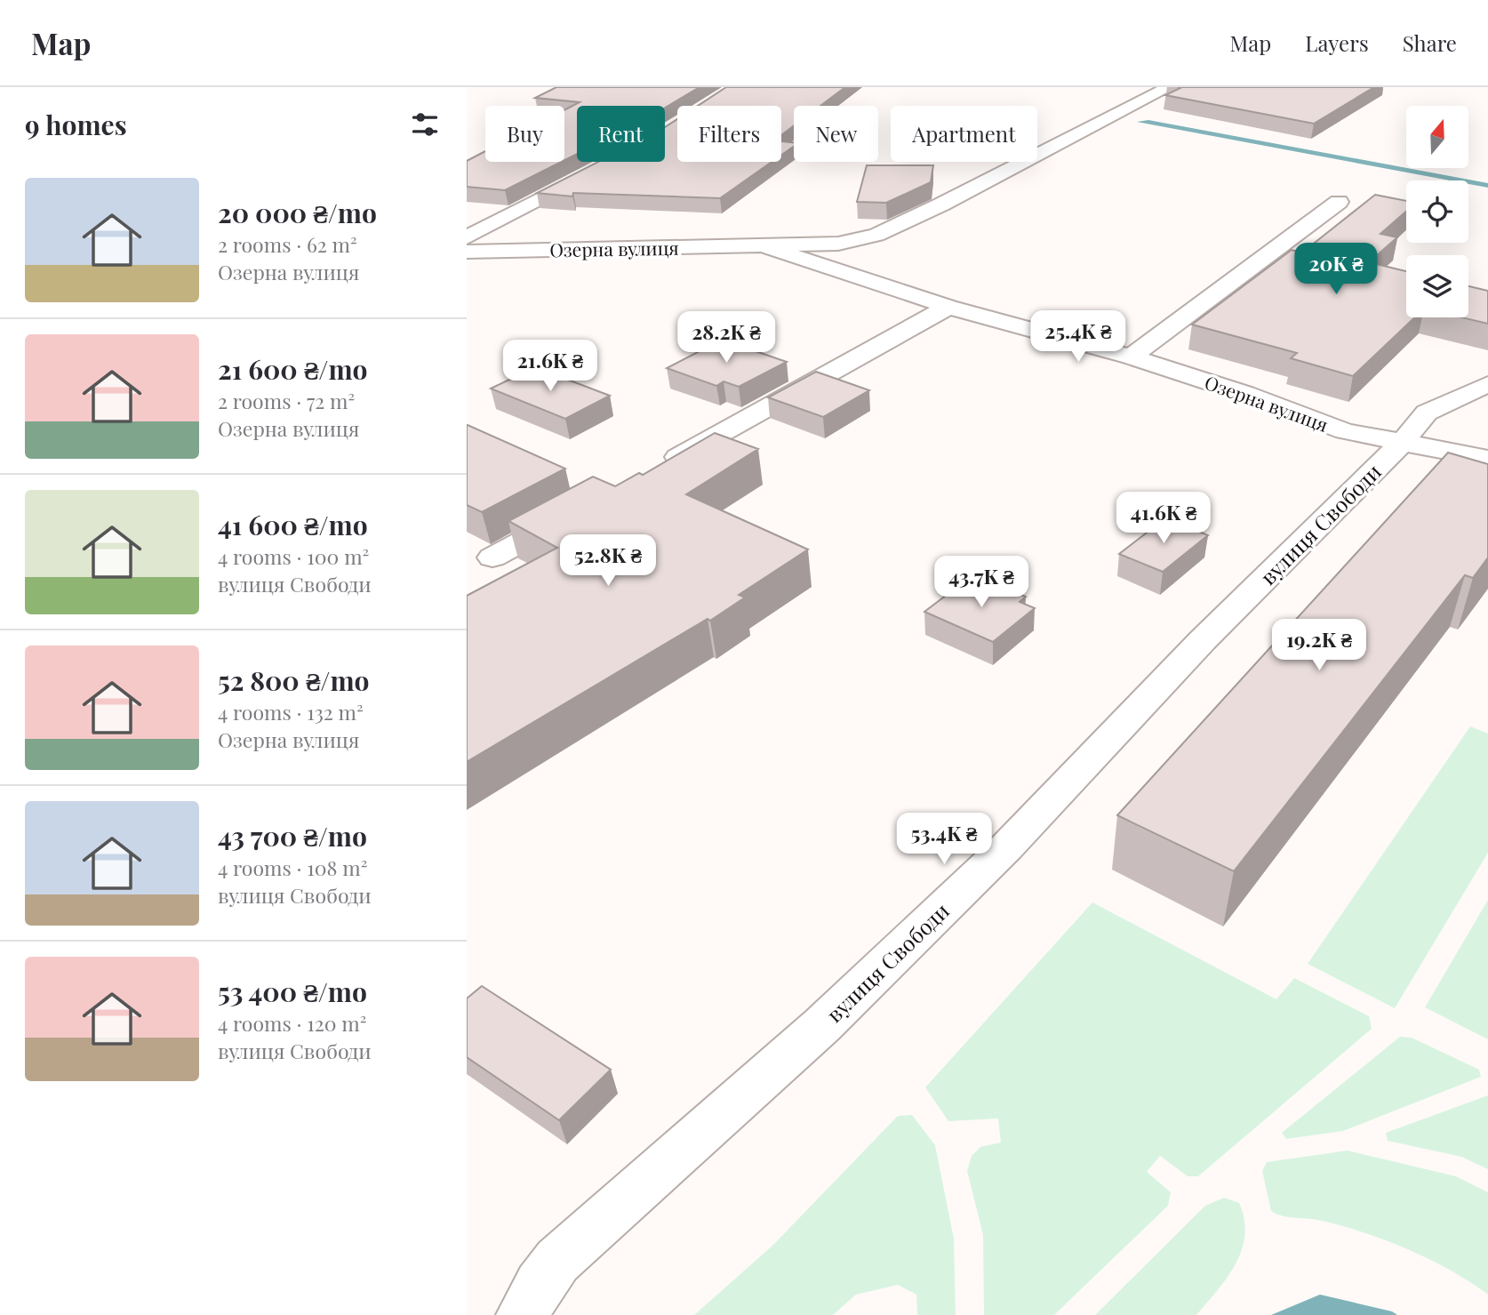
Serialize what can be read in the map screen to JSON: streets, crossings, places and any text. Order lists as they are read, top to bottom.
{
  "streets": {
    "street": ["Озерна вулиця", "вулиця Свободи"]
  },
  "crossings": [
    ["Озерна вулиця", "вулиця Свободи"]
  ],
  "north": "top",
  "page": {
    "header": "Map",
    "nav": ["Map", "Layers", "Share"],
    "heading": "9 homes",
    "chip": [
      "Buy",
      "Rent",
      "Filters",
      "New",
      "Apartment"
    ],
    "list": [
      {
        "name": "20 000 ₴/mo",
        "note": "2 rooms · 62 m² · Озерна вулиця"
      },
      {
        "name": "21 600 ₴/mo",
        "note": "2 rooms · 72 m² · Озерна вулиця"
      },
      {
        "name": "41 600 ₴/mo",
        "note": "4 rooms · 100 m² · вулиця Свободи"
      },
      {
        "name": "52 800 ₴/mo",
        "note": "4 rooms · 132 m² · Озерна вулиця"
      },
      {
        "name": "43 700 ₴/mo",
        "note": "4 rooms · 108 m² · вулиця Свободи"
      },
      {
        "name": "53 400 ₴/mo",
        "note": "4 rooms · 120 m² · вулиця Свободи"
      }
    ],
    "price": [
      "20K ₴",
      "25.4K ₴",
      "28.2K ₴",
      "21.6K ₴",
      "41.6K ₴",
      "52.8K ₴",
      "43.7K ₴",
      "19.2K ₴",
      "53.4K ₴"
    ]
  }
}
